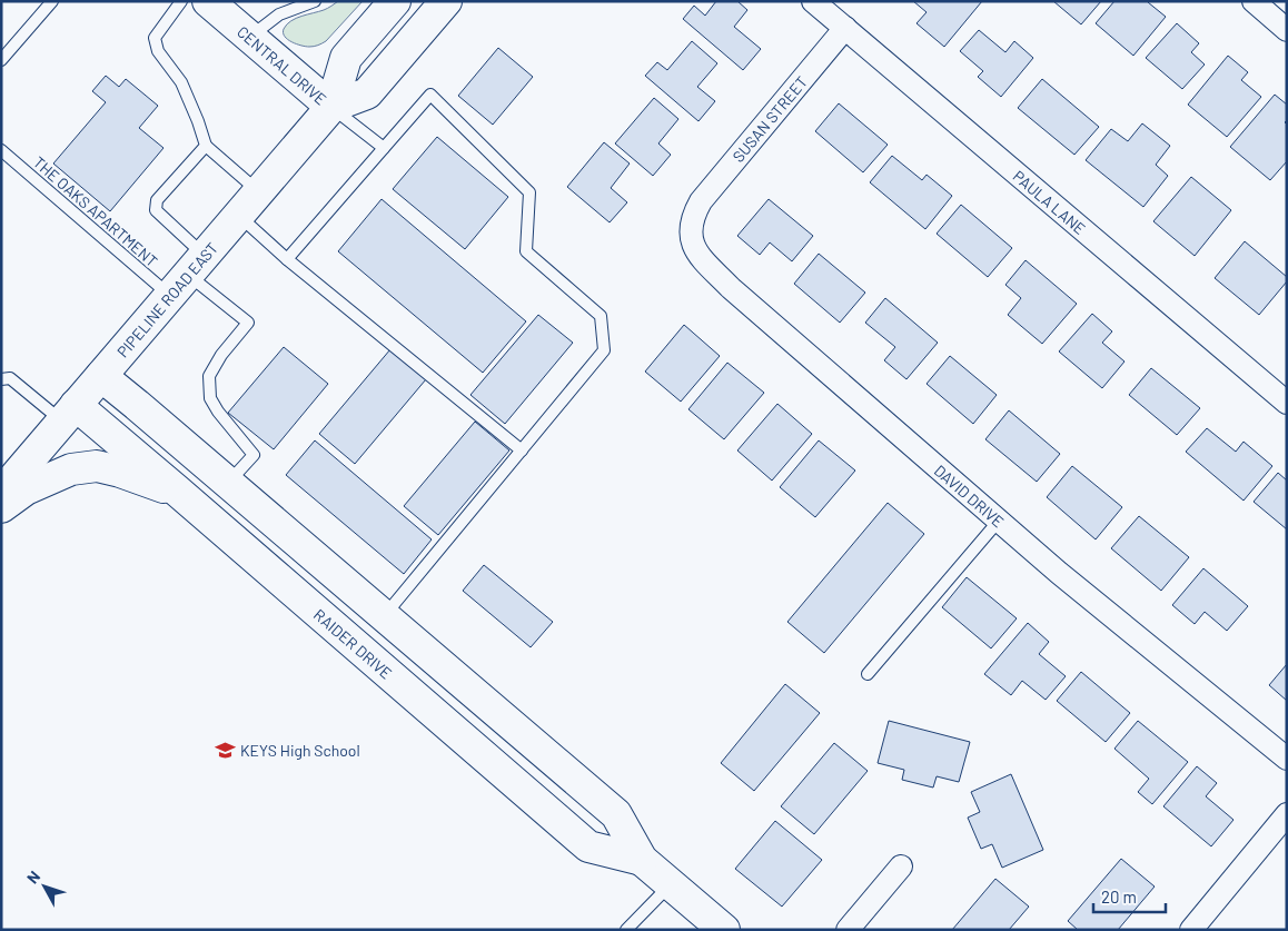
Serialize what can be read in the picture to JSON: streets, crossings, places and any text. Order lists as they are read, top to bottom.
{
  "streets": {
    "main road": ["CENTRAL DRIVE", "PIPELINE ROAD EAST", "RAIDER DRIVE"],
    "street": ["SUSAN STREET", "PAULA LANE", "DAVID DRIVE"],
    "lane": ["THE OAKS APARTMENT"]
  },
  "crossings": [
    ["CENTRAL DRIVE", "PIPELINE ROAD EAST"],
    ["SUSAN STREET", "PAULA LANE"],
    ["SUSAN STREET", "DAVID DRIVE"],
    ["THE OAKS APARTMENT", "PIPELINE ROAD EAST"],
    ["PIPELINE ROAD EAST", "RAIDER DRIVE"]
  ],
  "places": {
    "school or university": ["KEYS High School"]
  },
  "scale_bar": "20 m",
  "north": "top left"
}
